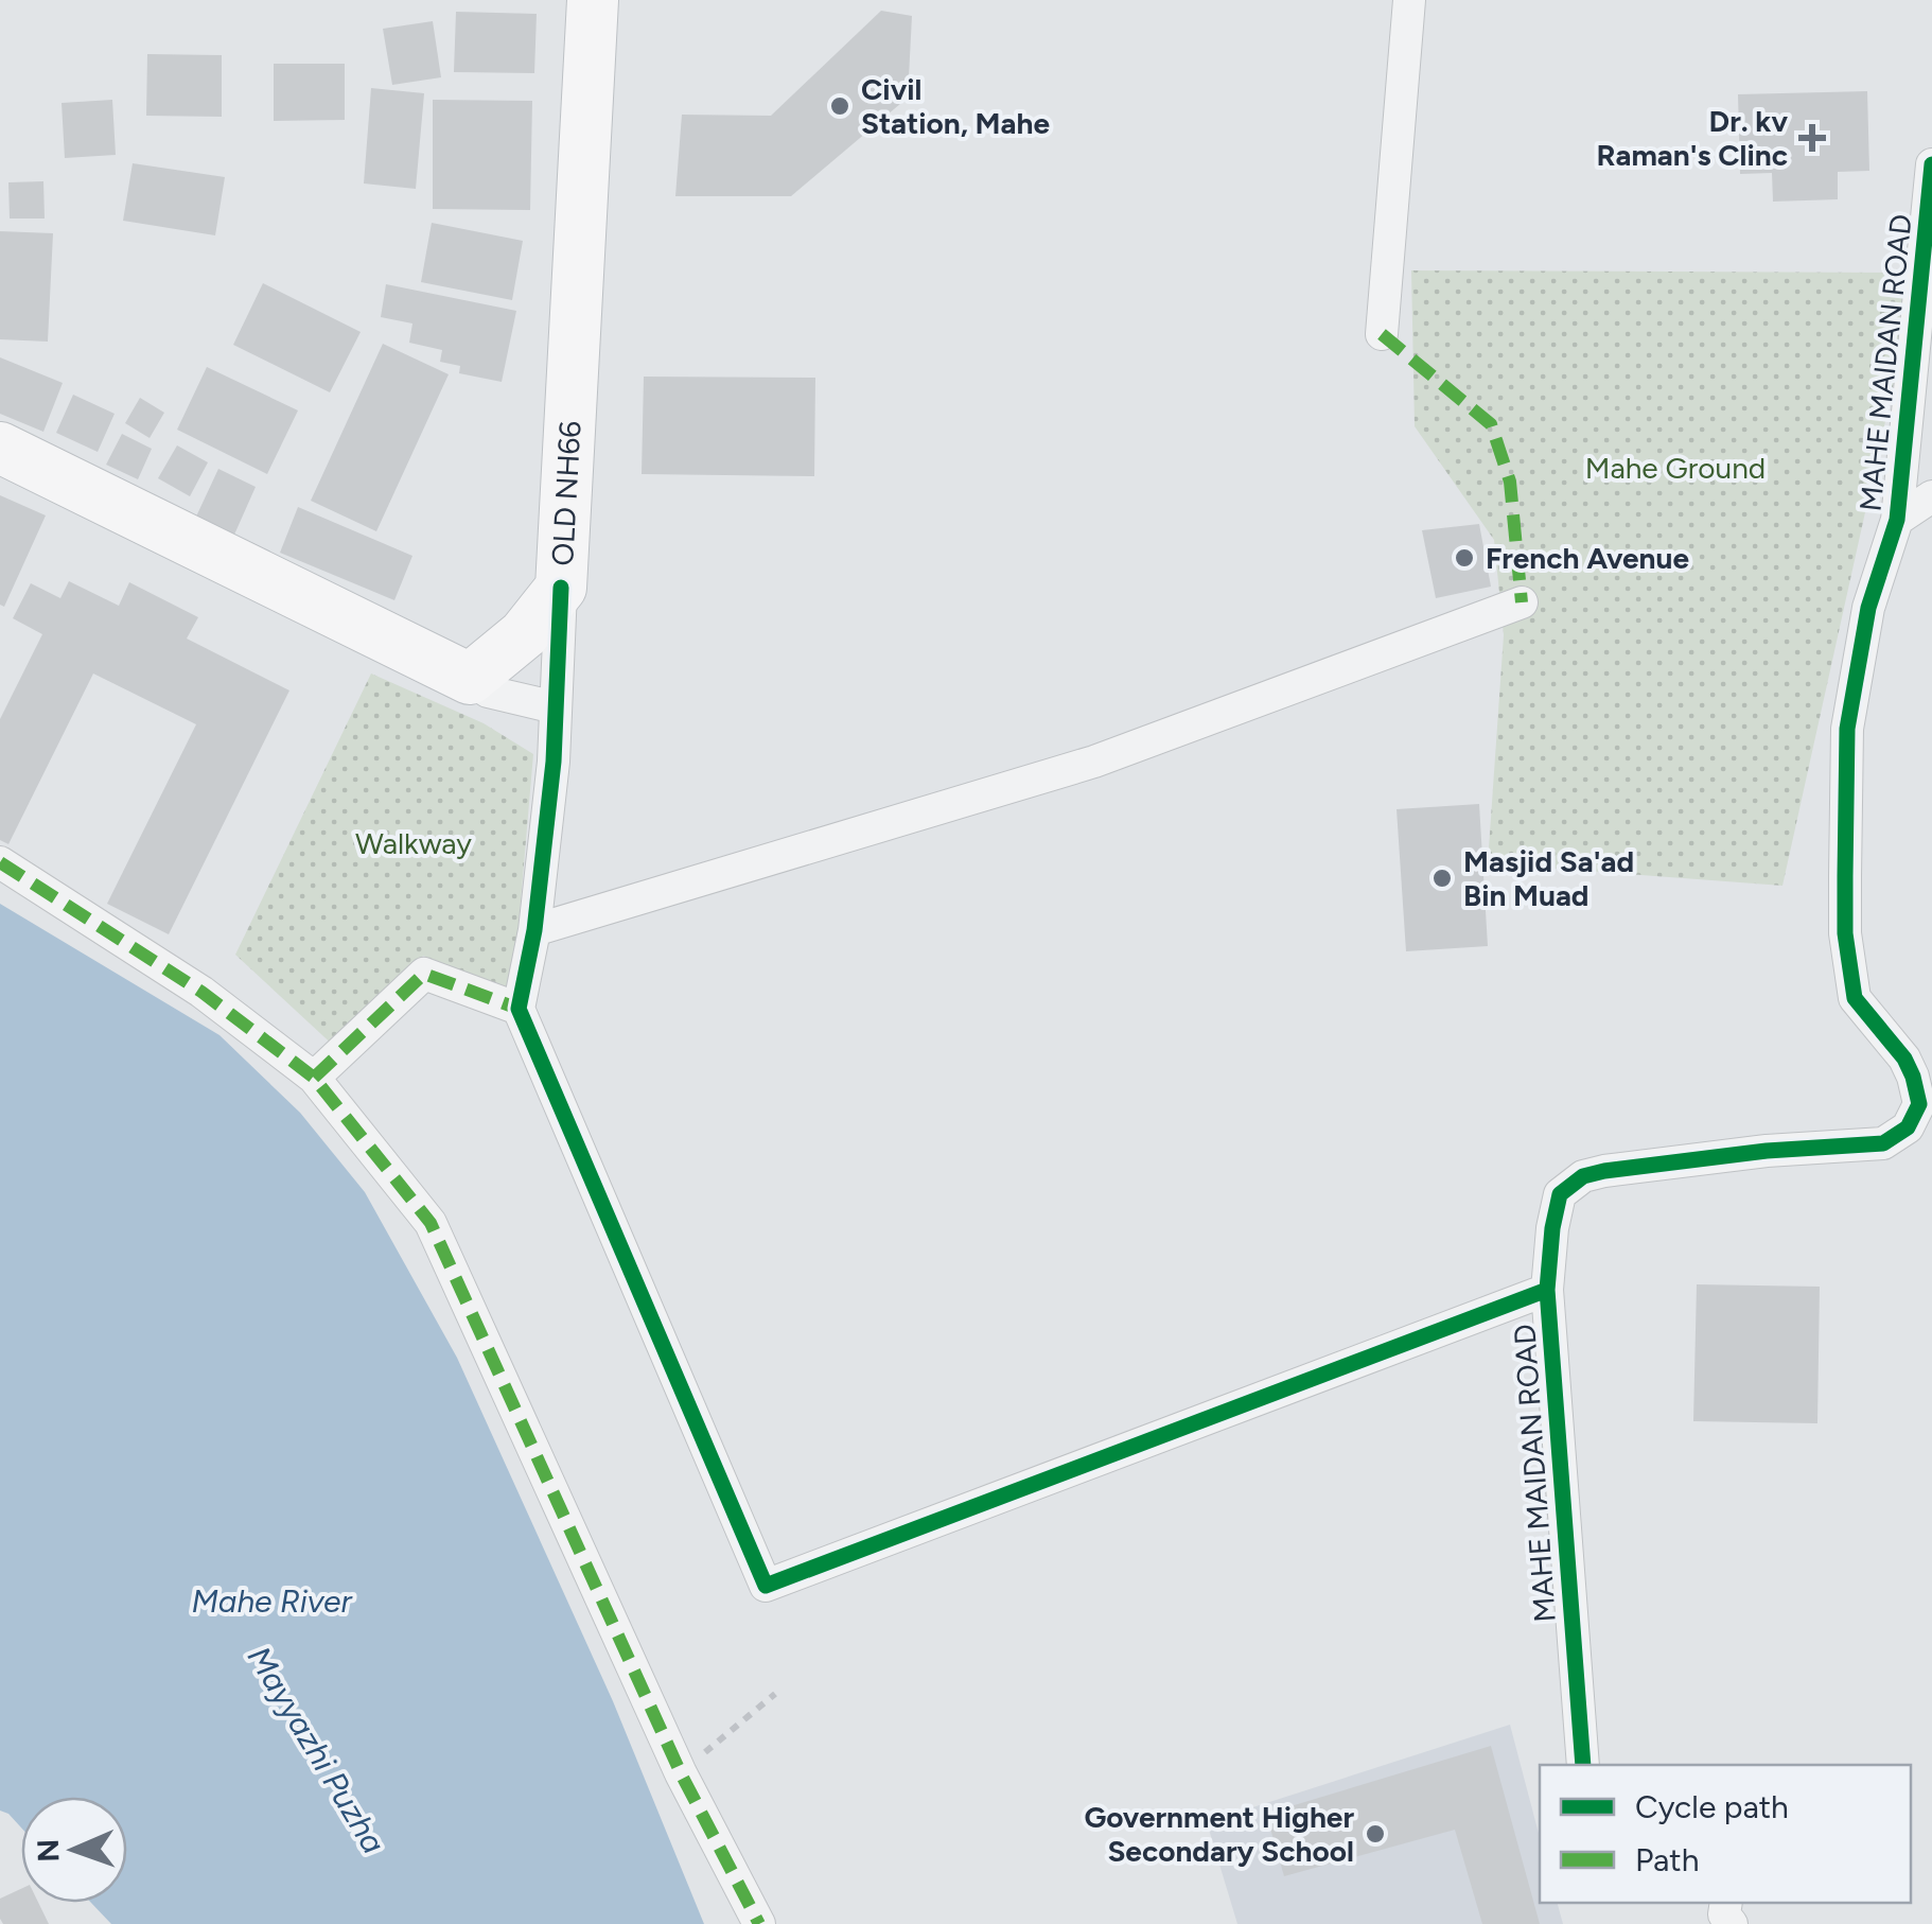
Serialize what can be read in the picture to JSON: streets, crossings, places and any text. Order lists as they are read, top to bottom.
{
  "streets": {
    "main road": ["OLD NH66"],
    "street": ["MAHE MAIDAN ROAD"]
  },
  "water": ["Mahe River", "Mayyazhi Puzha"],
  "parks": ["Mahe Ground", "Walkway"],
  "places": {
    "other": [
      "Civil Station, Mahe",
      "French Avenue",
      "Masjid Sa'ad Bin Muad",
      "Government Higher Secondary School"
    ],
    "health": ["Dr. kv Raman's Clinc"]
  },
  "legend": ["Cycle path", "Path"],
  "north": "left"
}
